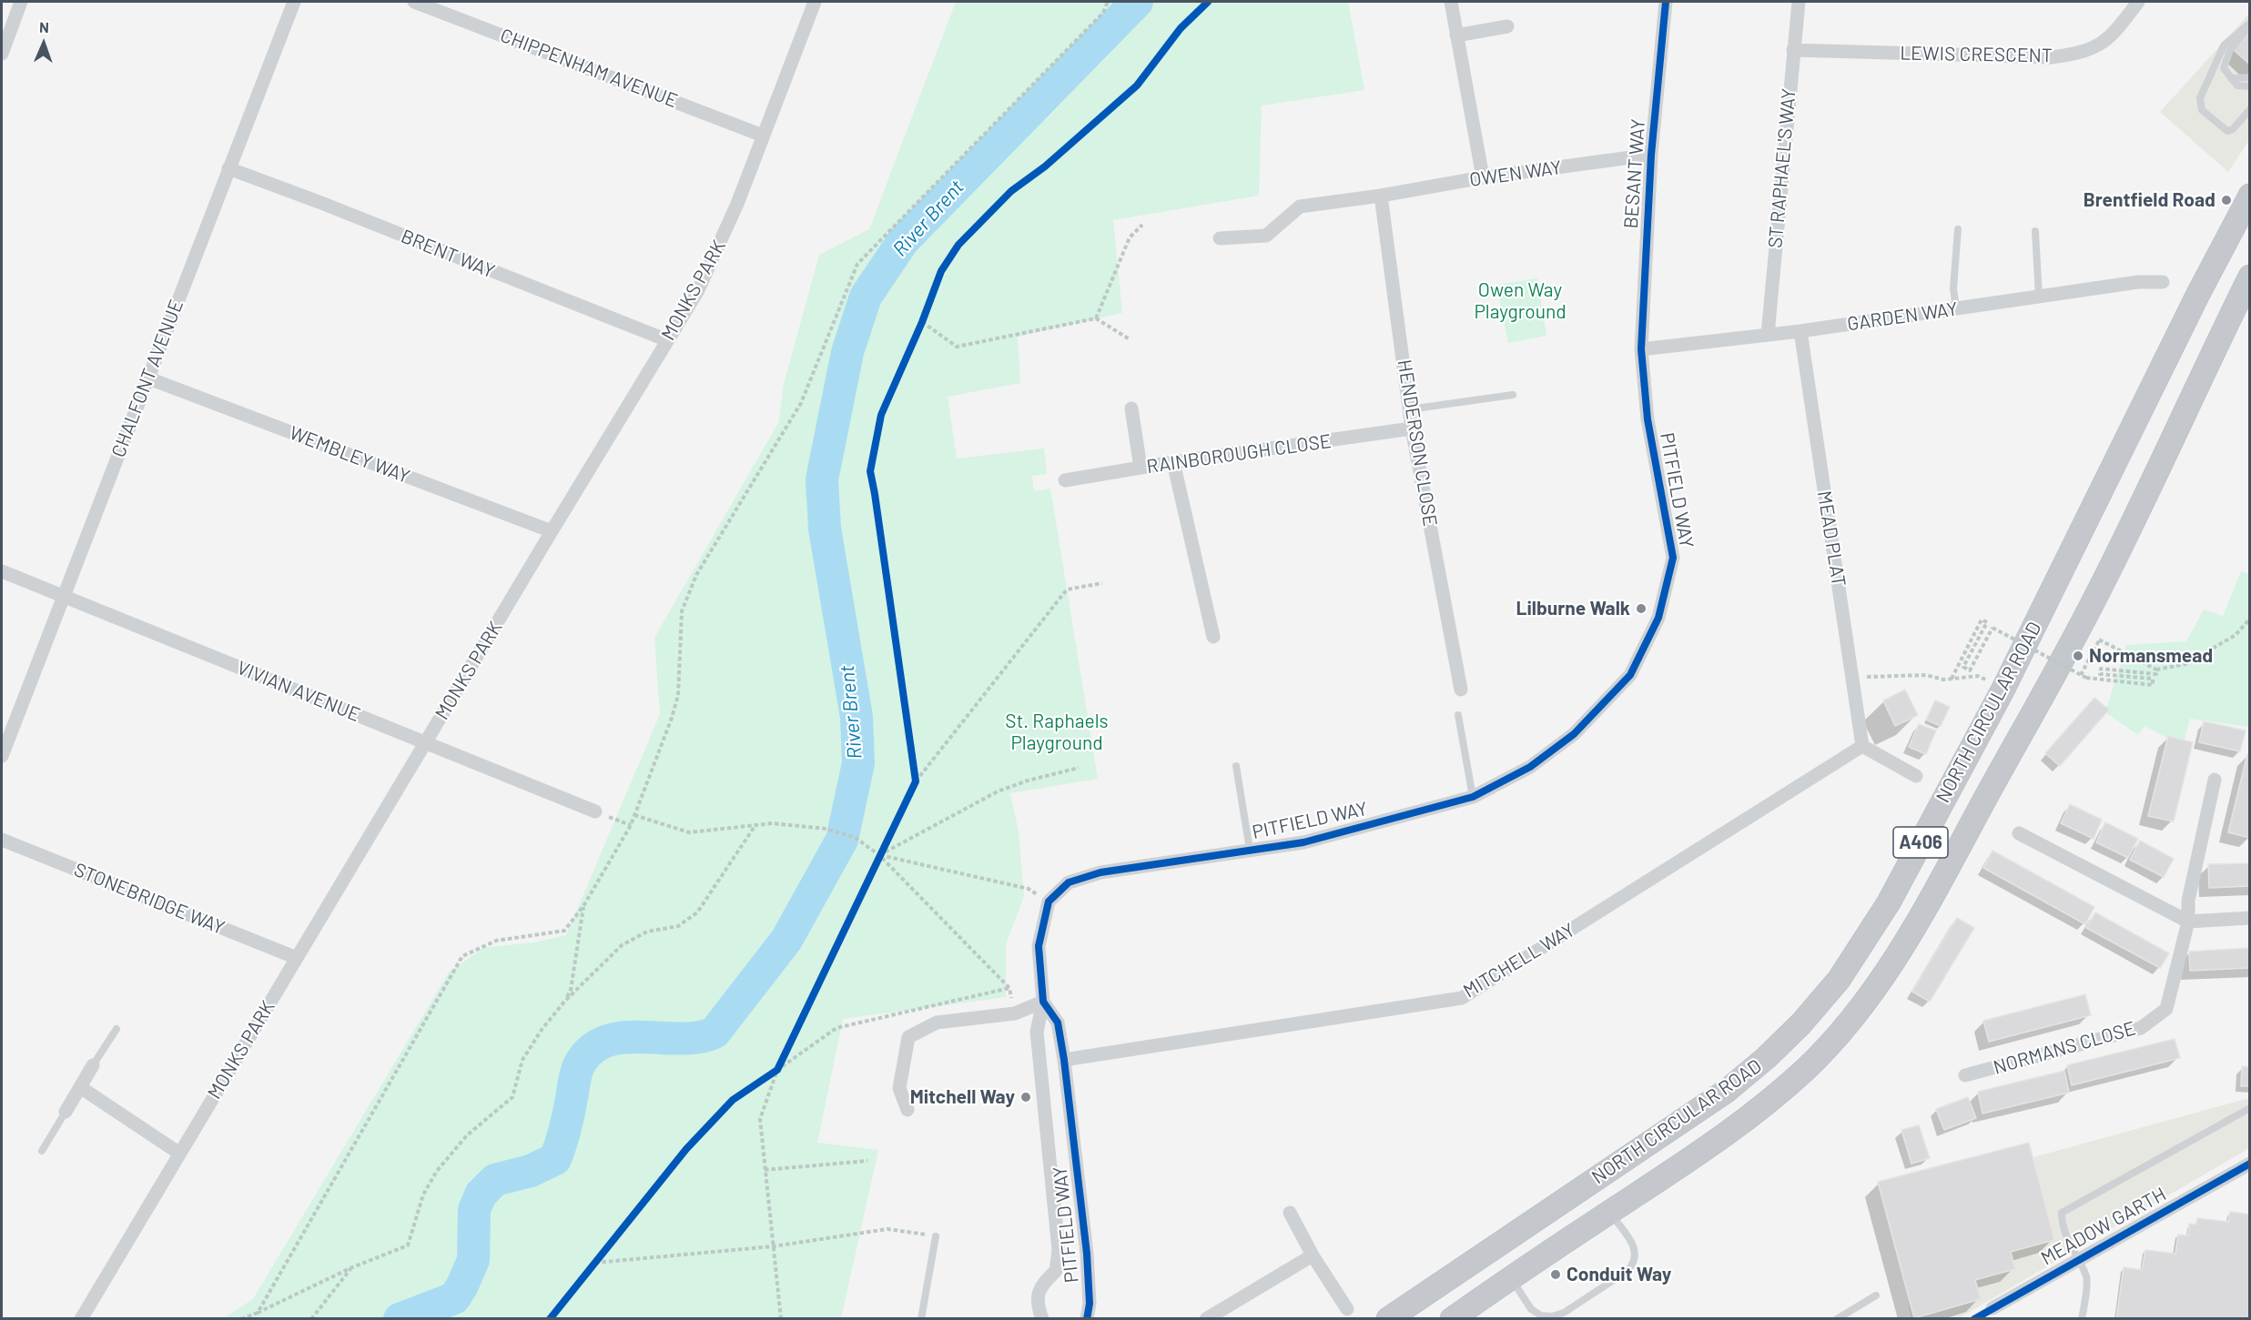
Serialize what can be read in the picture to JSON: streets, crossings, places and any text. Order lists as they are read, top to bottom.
{
  "streets": {
    "highway": ["NORTH CIRCULAR ROAD", "A406"],
    "street": [
      "LEWIS CRESCENT",
      "CHIPPENHAM AVENUE",
      "ST RAPHAEL'S WAY",
      "OWEN WAY",
      "BESANT WAY",
      "BRENT WAY",
      "MONKS PARK",
      "GARDEN WAY",
      "CHALFONT AVENUE",
      "HENDERSON CLOSE",
      "RAINBOROUGH CLOSE",
      "WEMBLEY WAY",
      "PITFIELD WAY",
      "MEAD PLAT",
      "VIVIAN AVENUE",
      "STONEBRIDGE WAY",
      "MITCHELL WAY",
      "NORMANS CLOSE",
      "MEADOW GARTH"
    ]
  },
  "crossings": [
    ["LEWIS CRESCENT", "ST RAPHAEL'S WAY"],
    ["CHIPPENHAM AVENUE", "MONKS PARK"],
    ["ST RAPHAEL'S WAY", "GARDEN WAY"],
    ["OWEN WAY", "BESANT WAY"],
    ["OWEN WAY", "HENDERSON CLOSE"],
    ["BESANT WAY", "GARDEN WAY"],
    ["BESANT WAY", "PITFIELD WAY"],
    ["BRENT WAY", "MONKS PARK"],
    ["BRENT WAY", "CHALFONT AVENUE"],
    ["MONKS PARK", "WEMBLEY WAY"],
    ["MONKS PARK", "VIVIAN AVENUE"],
    ["MONKS PARK", "STONEBRIDGE WAY"],
    ["GARDEN WAY", "PITFIELD WAY"],
    ["GARDEN WAY", "MEAD PLAT"],
    ["CHALFONT AVENUE", "WEMBLEY WAY"],
    ["CHALFONT AVENUE", "VIVIAN AVENUE"],
    ["HENDERSON CLOSE", "RAINBOROUGH CLOSE"],
    ["PITFIELD WAY", "MITCHELL WAY"],
    ["MEAD PLAT", "MITCHELL WAY"]
  ],
  "water": ["River Brent"],
  "parks": ["Owen Way Playground", "St. Raphaels Playground"],
  "places": [
    "Brentfield Road",
    "Lilburne Walk",
    "Normansmead",
    "Mitchell Way",
    "Conduit Way"
  ],
  "north": "top"
}
